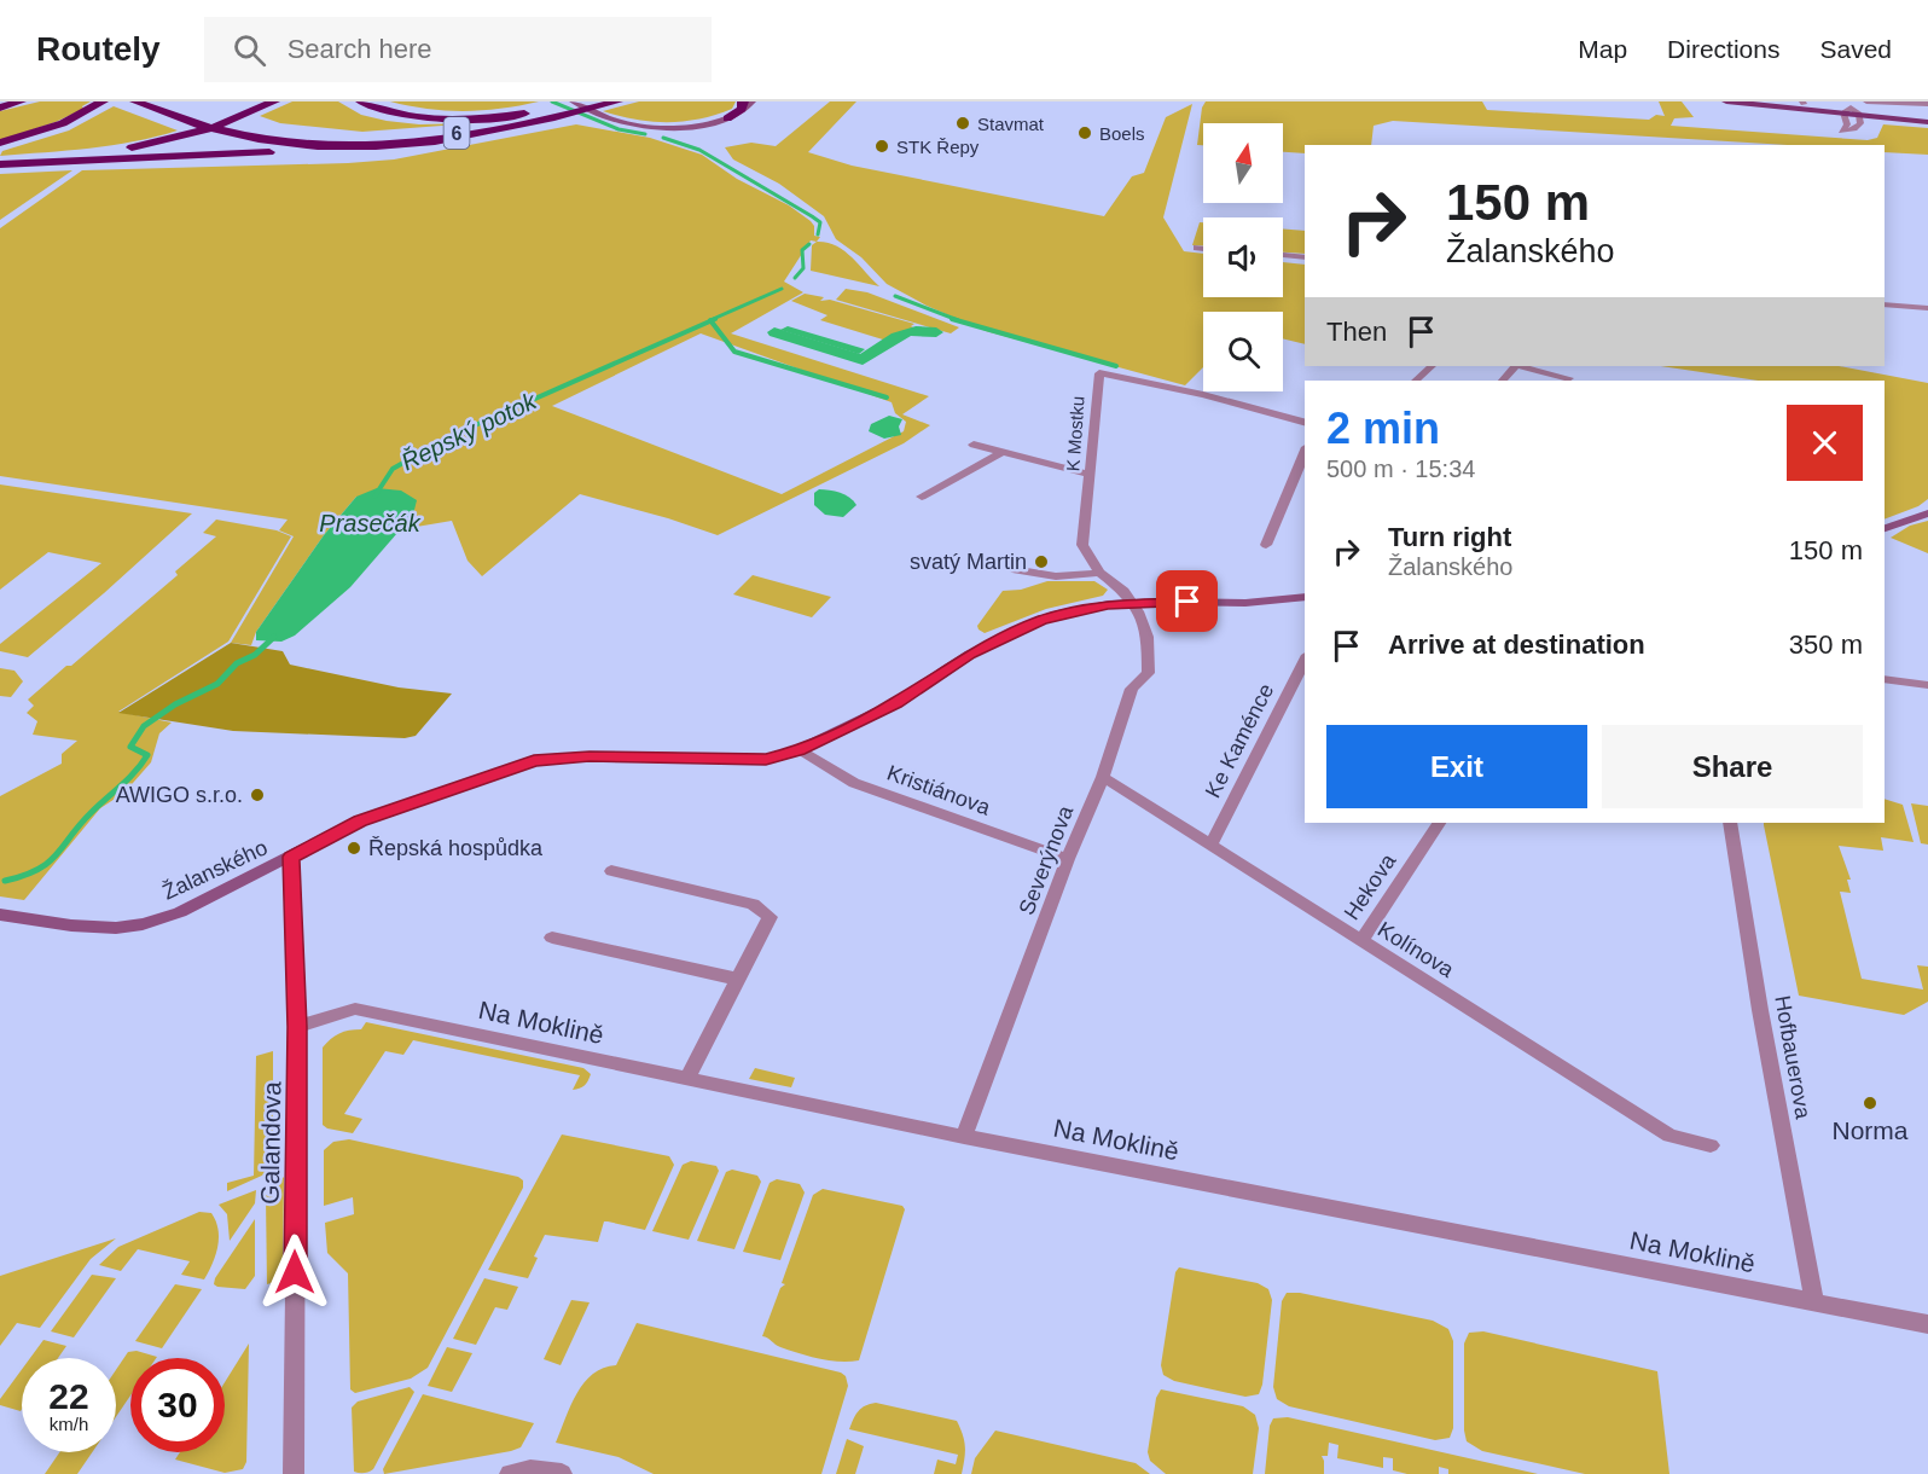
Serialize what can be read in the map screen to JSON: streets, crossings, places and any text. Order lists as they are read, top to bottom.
{
  "streets": {
    "highway": ["6"],
    "street": [
      "K Mostku",
      "Ke Kaménce",
      "Kristiánova",
      "Severýnova",
      "Žalanského",
      "Hekova",
      "Kolínova",
      "Na Moklině",
      "Hofbauerova",
      "Galandova"
    ]
  },
  "crossings": [
    ["K Mostku", "Severýnova"],
    ["K Mostku", "Žalanského"],
    ["Ke Kaménce", "Kolínova"],
    ["Kristiánova", "Severýnova"],
    ["Kristiánova", "Žalanského"],
    ["Severýnova", "Žalanského"],
    ["Severýnova", "Kolínova"],
    ["Severýnova", "Na Moklině"],
    ["Žalanského", "Galandova"],
    ["Hekova", "Kolínova"],
    ["Na Moklině", "Hofbauerova"],
    ["Na Moklině", "Galandova"]
  ],
  "water": ["Řepský potok", "Prasečák"],
  "places": [
    "Stavmat",
    "Boels",
    "STK Řepy",
    "svatý Martin",
    "AWIGO s.r.o.",
    "Řepská hospůdka",
    "Norma"
  ],
  "north": "top",
  "page": {
    "header": "Routely",
    "search": "Search here",
    "nav": ["Map", "Directions", "Saved"],
    "turn": ["150 m", "Žalanského"],
    "then": "Then",
    "heading": ["2 min", "500 m · 15:34"],
    "list": [
      {
        "name": "Turn right",
        "note": "Žalanského",
        "value": "150 m"
      },
      {
        "name": "Arrive at destination",
        "value": "350 m"
      }
    ],
    "buttons": ["Exit", "Share"],
    "speed": "22 km/h",
    "limit": "30"
  }
}
